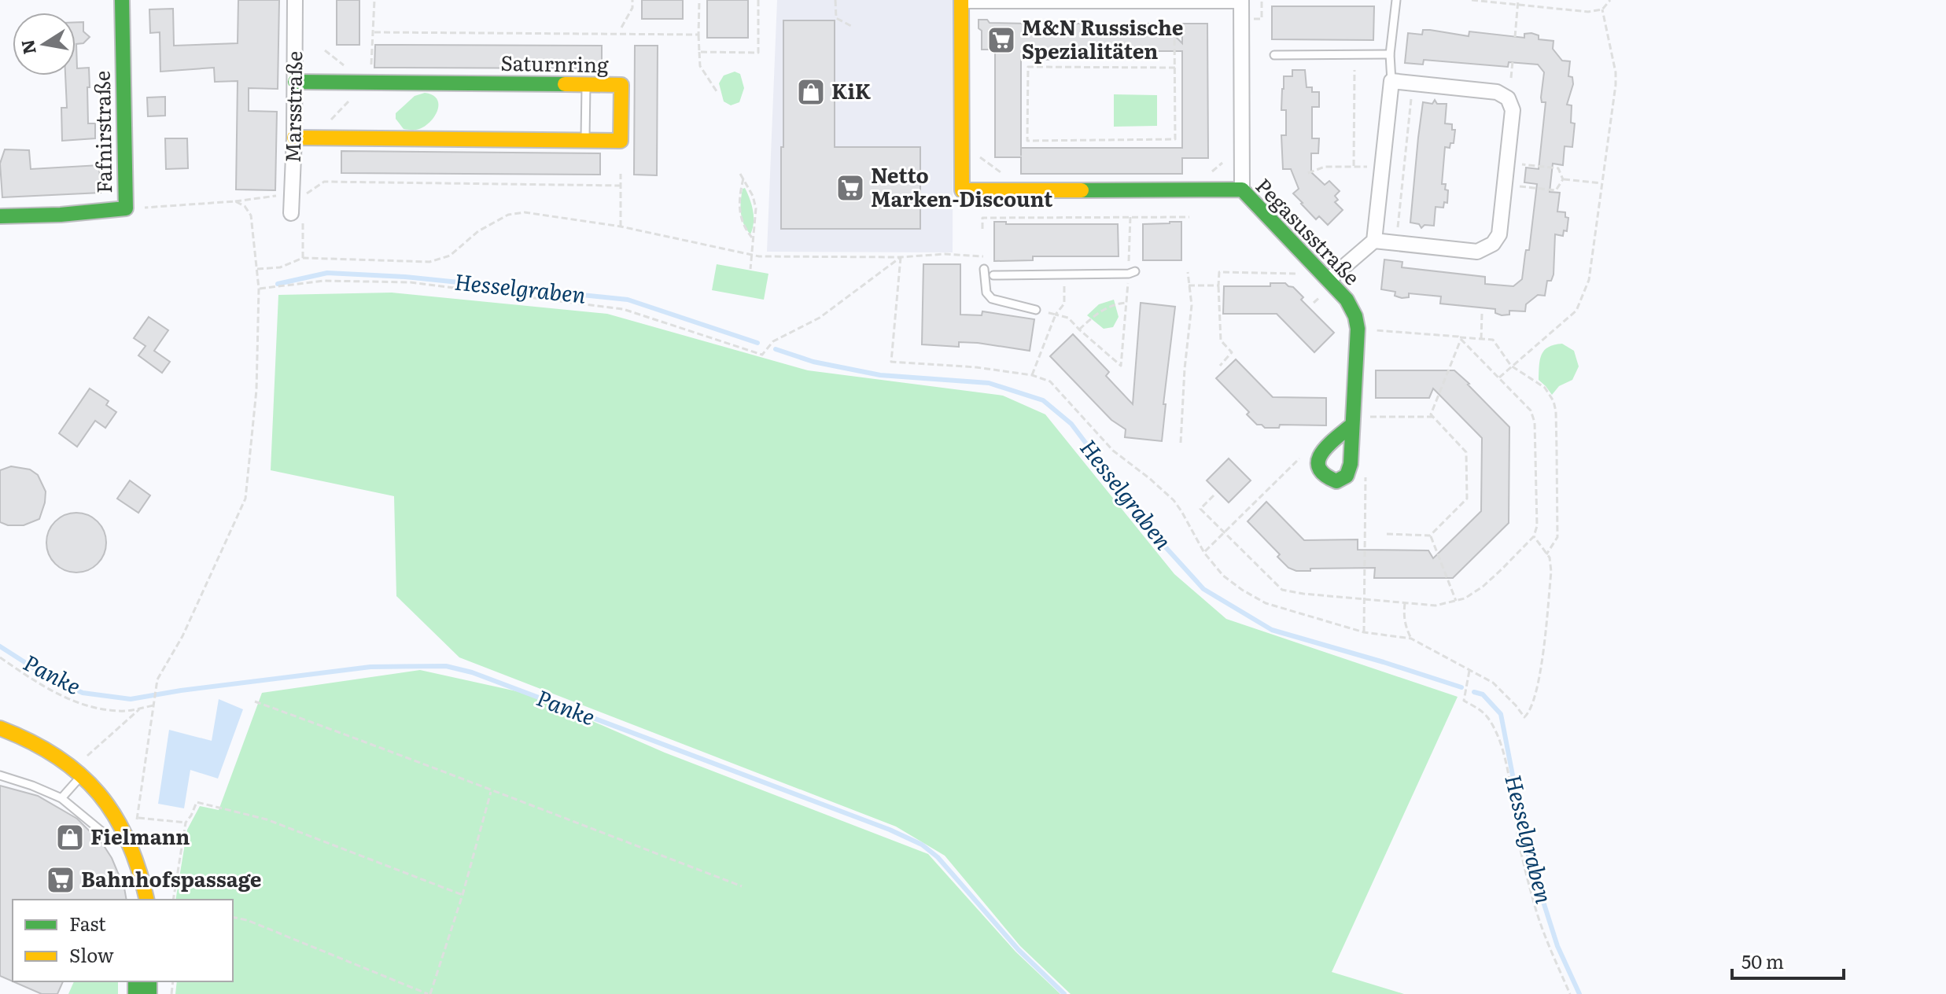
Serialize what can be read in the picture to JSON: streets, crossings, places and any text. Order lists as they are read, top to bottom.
{
  "streets": {
    "street": [
      "Saturnring",
      "Marsstraße",
      "Fafnirstraße",
      "Pegasusstraße"
    ]
  },
  "crossings": [
    ["Saturnring", "Marsstraße"],
    ["Marsstraße", "Fafnirstraße"]
  ],
  "water": ["Hesselgraben", "Panke"],
  "places": {
    "supermarket": ["M&N Russische Spezialitäten", "Netto Marken-Discount", "Bahnhofspassage"],
    "shop": ["KiK", "Fielmann"]
  },
  "legend": ["Fast", "Slow"],
  "scale_bar": "50 m",
  "north": "left"
}
